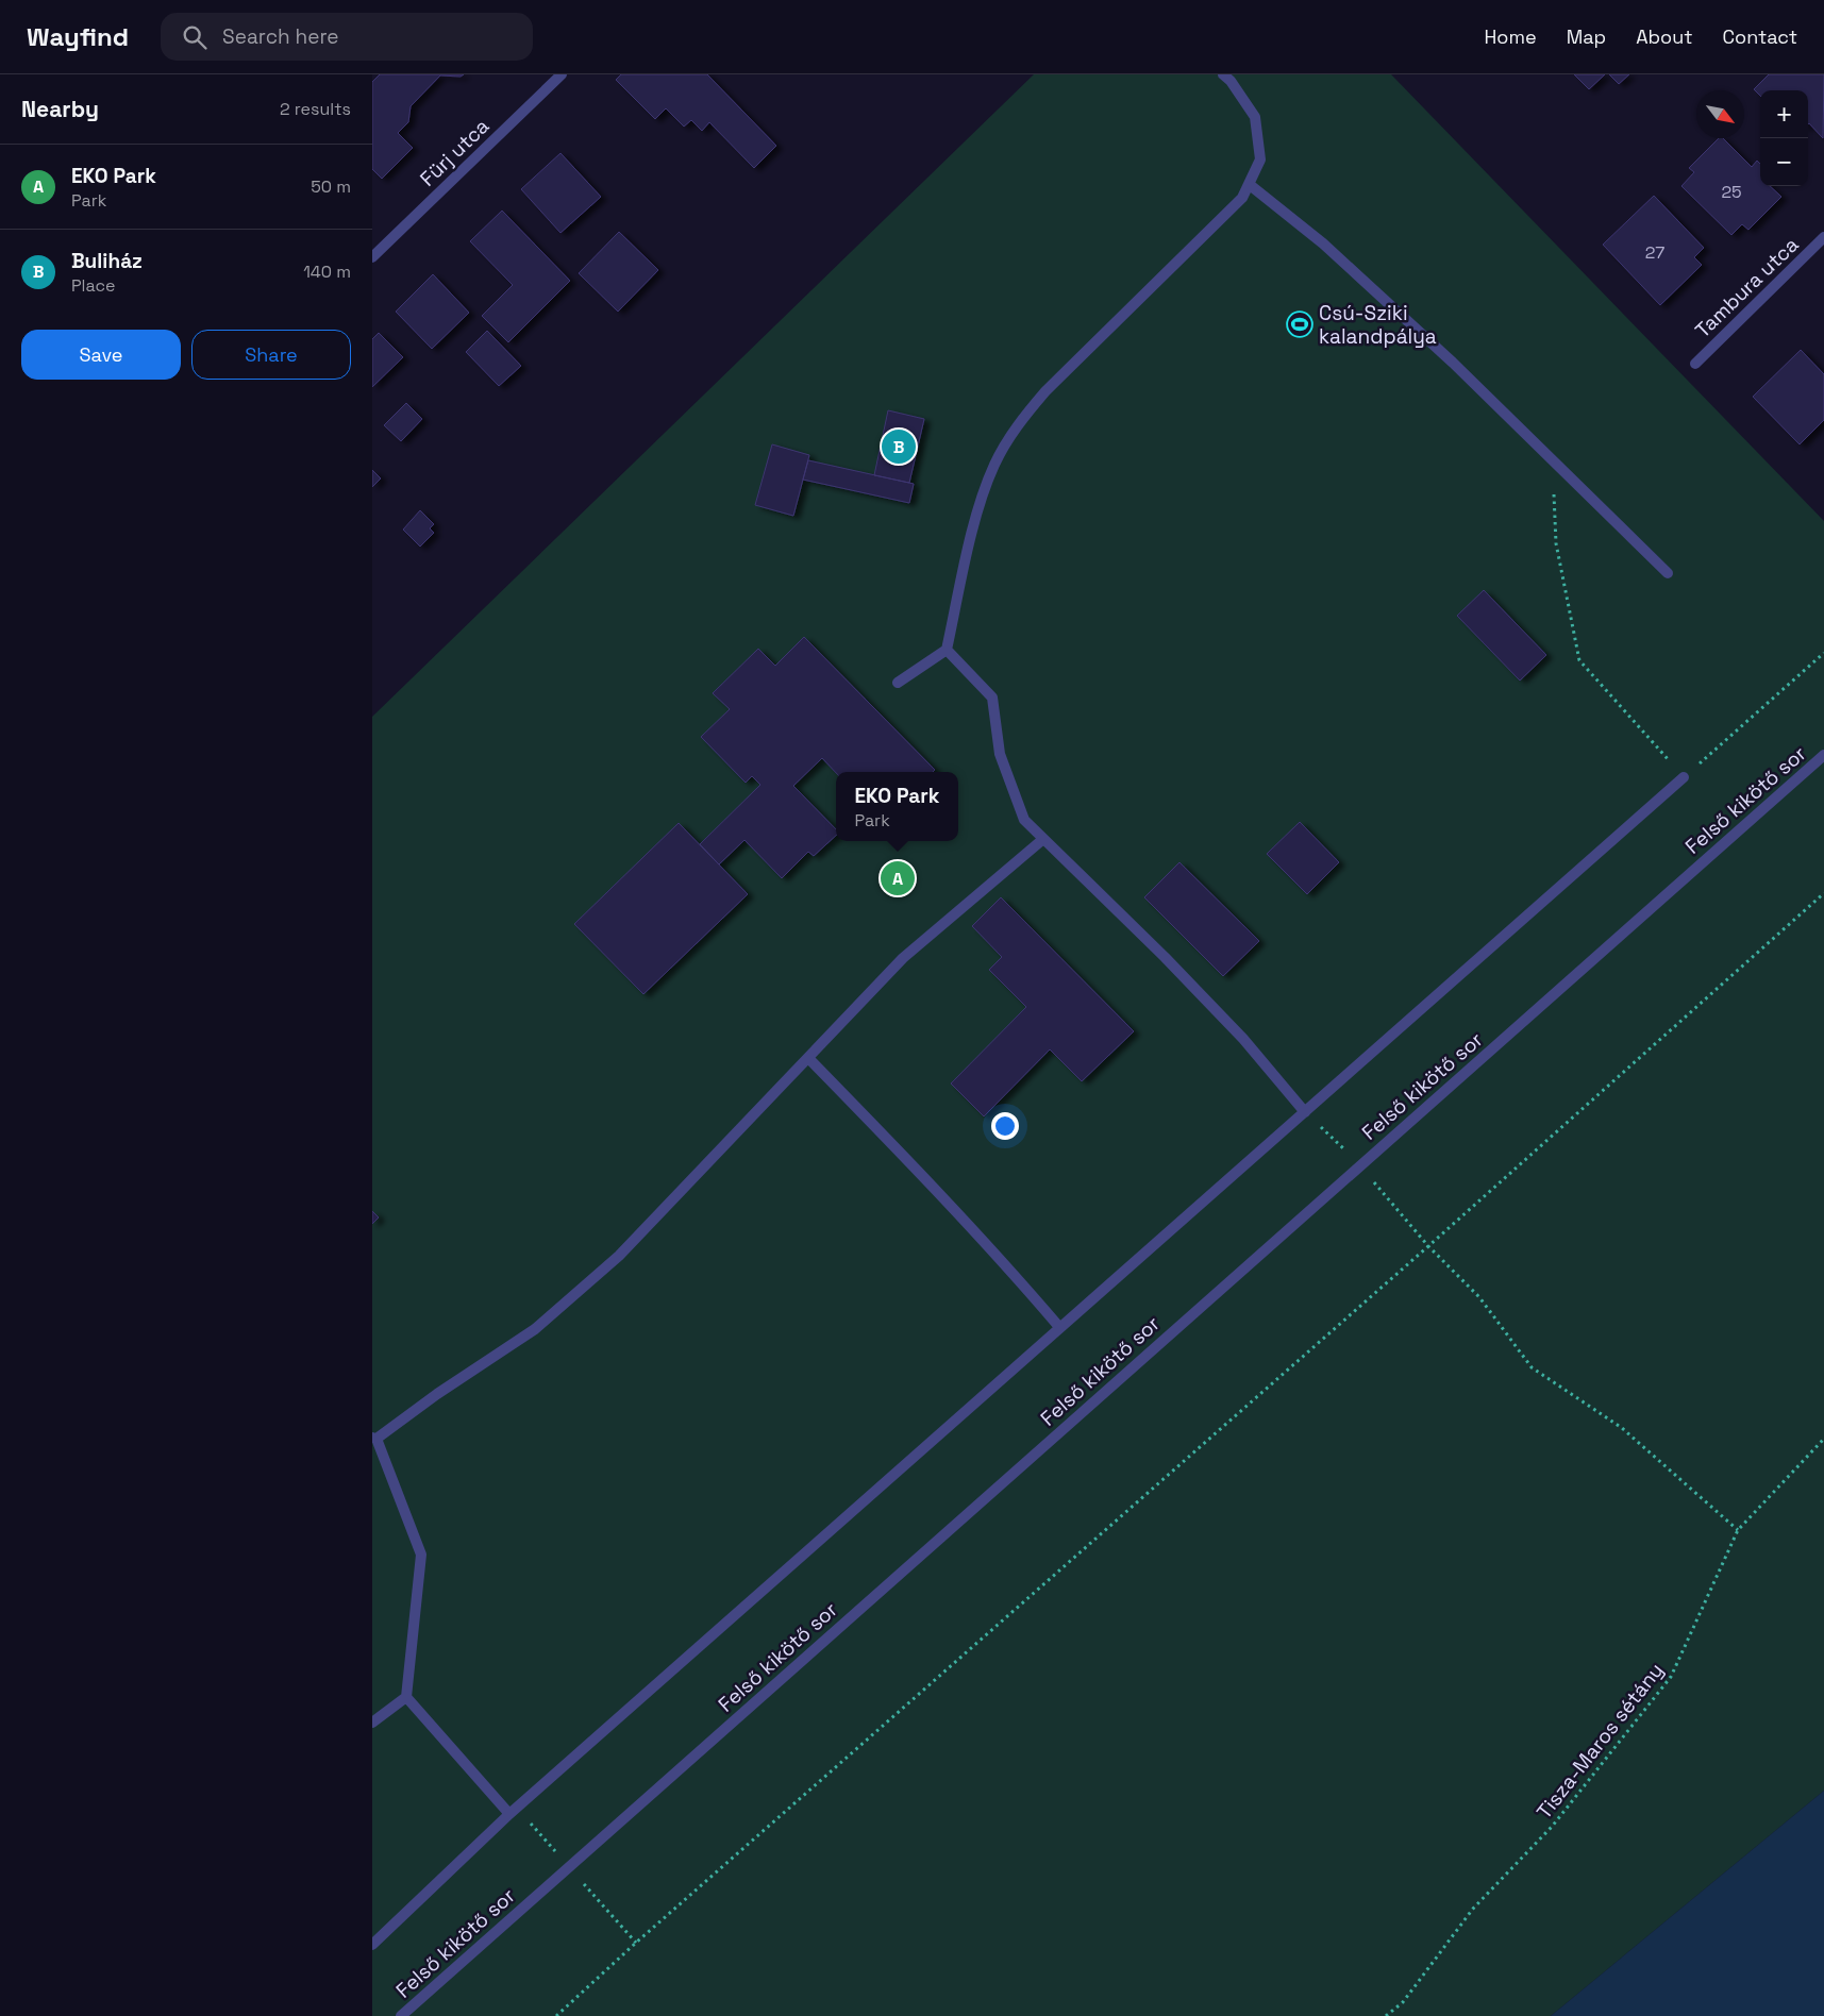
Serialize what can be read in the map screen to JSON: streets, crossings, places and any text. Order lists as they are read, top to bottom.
{
  "streets": {
    "street": ["Fürj utca", "Tambura utca", "Felső kikötő sor"],
    "path": ["Tisza-Maros sétány"]
  },
  "places": {
    "sports": ["Csú-Sziki kalandpálya"]
  },
  "house_numbers": ["25", "27"],
  "north": "bottom right",
  "page": {
    "header": "Wayfind",
    "search": "Search here",
    "nav": [
      "Home",
      "Map",
      "About",
      "Contact"
    ],
    "heading": ["Nearby", "2 results"],
    "map_buttons": ["+", "−"],
    "list": [
      {
        "mark": "A",
        "name": "EKO Park",
        "note": "Park",
        "value": "50 m"
      },
      {
        "mark": "B",
        "name": "Buliház",
        "note": "Place",
        "value": "140 m"
      }
    ],
    "buttons": ["Save", "Share"],
    "pins": ["B", "A"],
    "popup": ["EKO Park", "Park"]
  }
}
